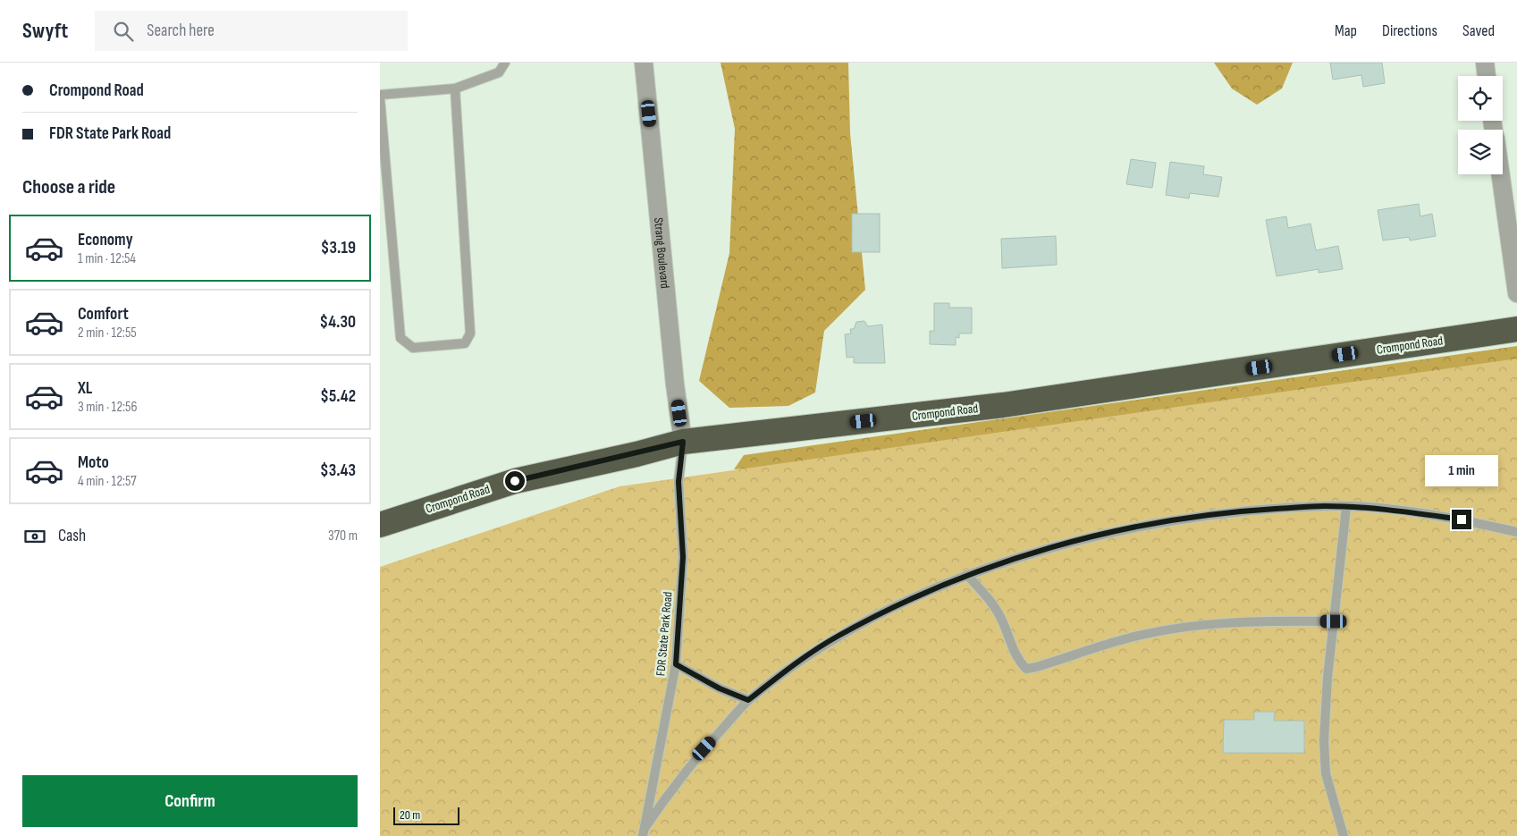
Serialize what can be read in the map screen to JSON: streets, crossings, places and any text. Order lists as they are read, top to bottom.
{
  "streets": {
    "highway": ["Crompond Road"],
    "street": ["Strang Boulevard"],
    "lane": ["FDR State Park Road"]
  },
  "crossings": [
    ["Strang Boulevard", "Crompond Road"],
    ["Strang Boulevard", "FDR State Park Road"],
    ["Crompond Road", "FDR State Park Road"]
  ],
  "scale_bar": "20 m",
  "page": {
    "header": "Swyft",
    "search": "Search here",
    "nav": ["Map", "Directions", "Saved"],
    "banner": ["Crompond Road", "FDR State Park Road"],
    "heading": "Choose a ride",
    "list": [
      {
        "name": "Economy",
        "note": "1 min · 12:54",
        "value": "$3.19"
      },
      {
        "name": "Comfort",
        "note": "2 min · 12:55",
        "value": "$4.30"
      },
      {
        "name": "XL",
        "note": "3 min · 12:56",
        "value": "$5.42"
      },
      {
        "name": "Moto",
        "note": "4 min · 12:57",
        "value": "$3.43"
      }
    ],
    "bubble": "1 min",
    "pay": ["Cash", "370 m"],
    "buttons": "Confirm",
    "scale": "20 m"
  }
}
